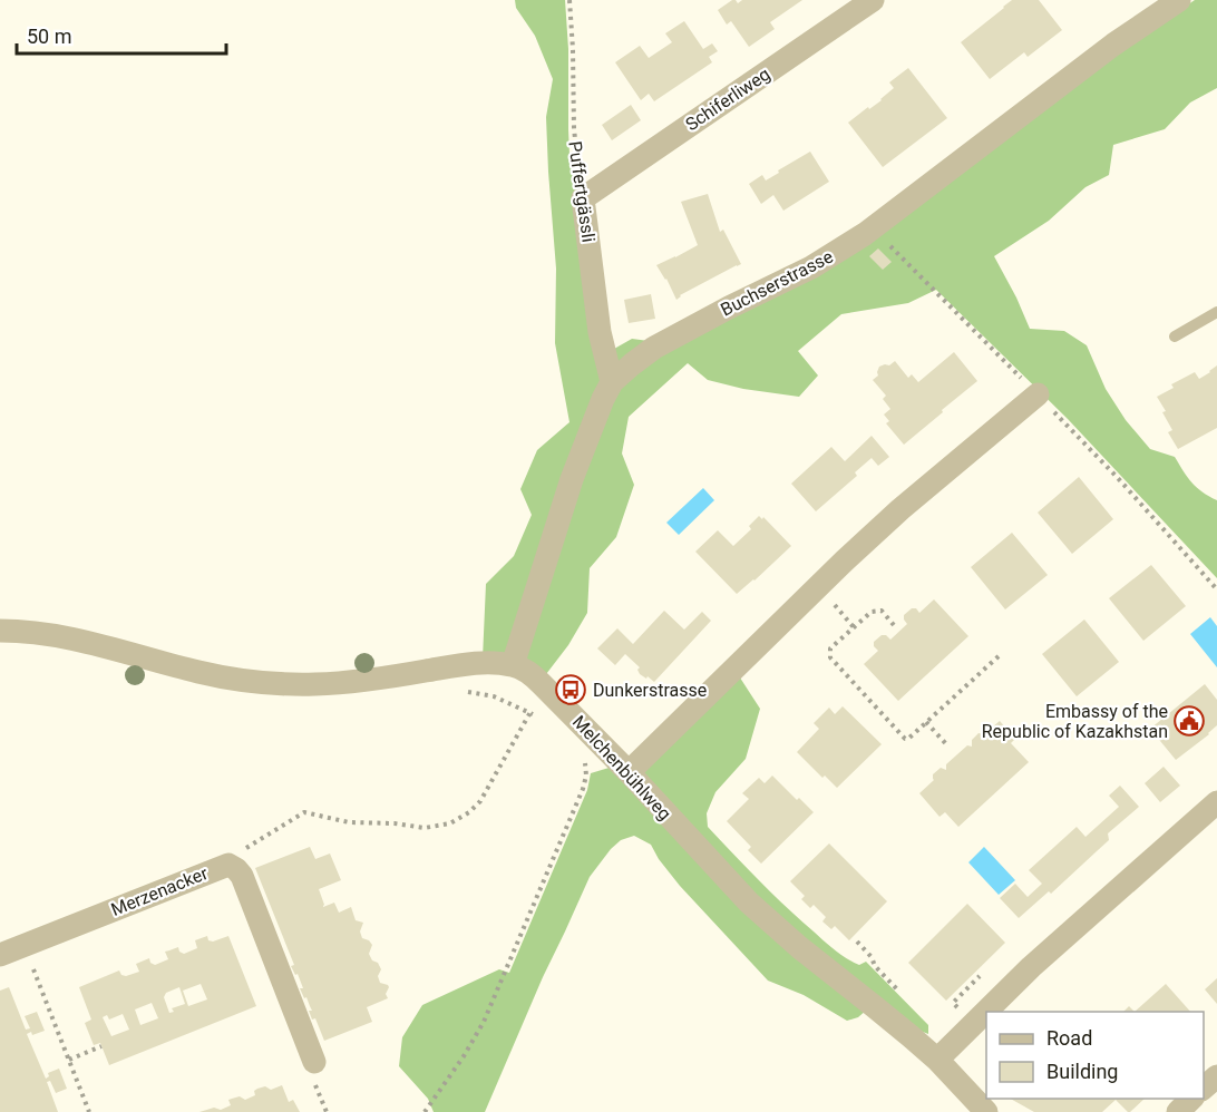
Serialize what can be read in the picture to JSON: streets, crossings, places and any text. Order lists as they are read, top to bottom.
{
  "streets": {
    "street": [
      "Schiferliweg",
      "Puffertgässli",
      "Buchserstrasse",
      "Melchenbühlweg",
      "Merzenacker"
    ]
  },
  "crossings": [
    ["Schiferliweg", "Puffertgässli"],
    ["Puffertgässli", "Buchserstrasse"],
    ["Buchserstrasse", "Melchenbühlweg"]
  ],
  "places": {
    "bus stop": ["Dunkerstrasse"],
    "public building": ["Embassy of the Republic of Kazakhstan"]
  },
  "legend": ["Road", "Building"],
  "scale_bar": "50 m"
}
